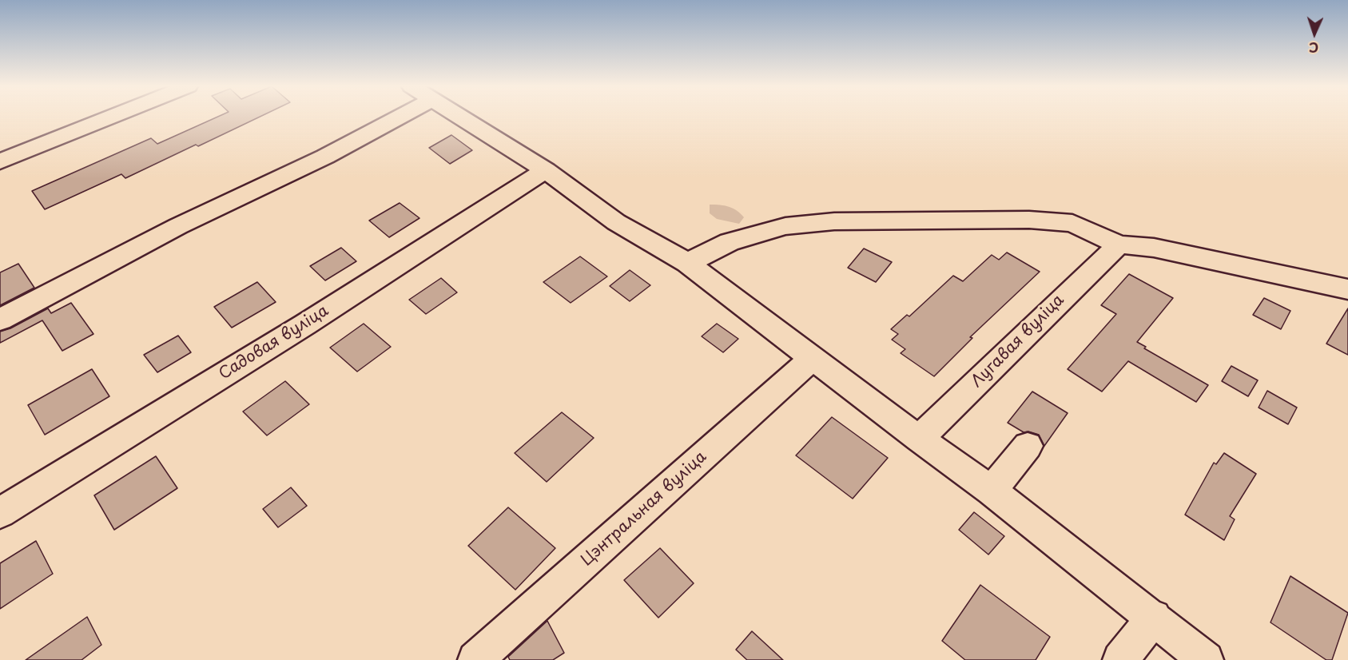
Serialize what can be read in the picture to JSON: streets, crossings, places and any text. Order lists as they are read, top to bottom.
{
  "streets": {
    "street": ["Лугавая вуліца", "Садовая вуліца", "Цэнтральная вуліца"]
  },
  "north": "bottom"
}
